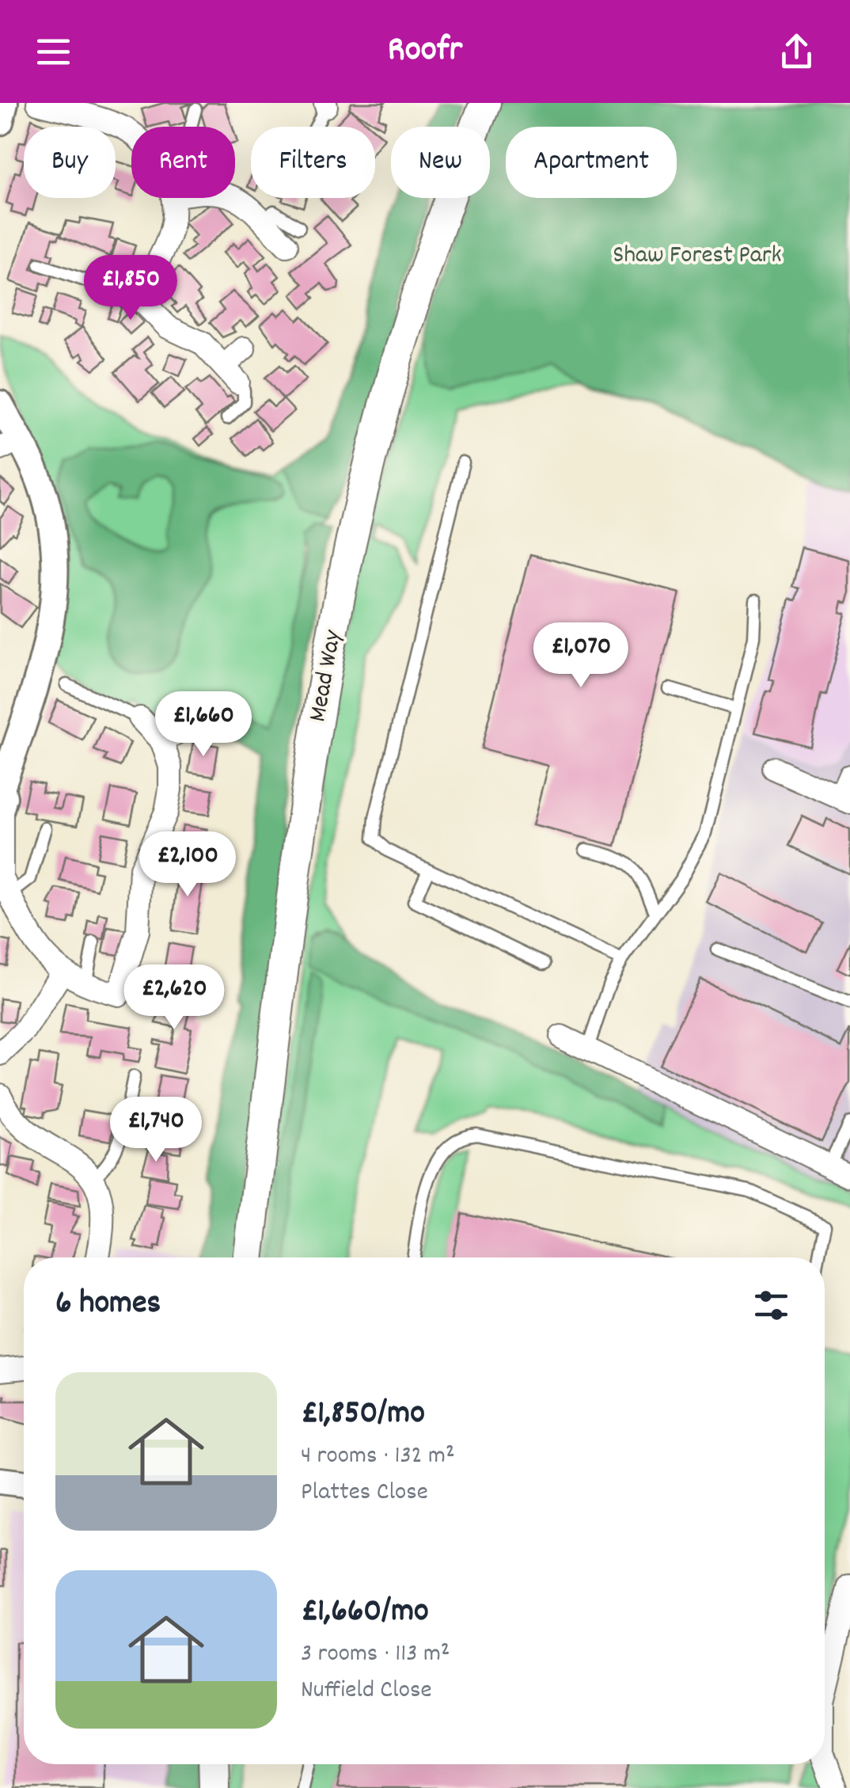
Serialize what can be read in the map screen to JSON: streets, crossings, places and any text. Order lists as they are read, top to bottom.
{
  "streets": {
    "main road": ["Mead Way"]
  },
  "parks": ["Shaw Forest Park"],
  "page": {
    "header": "Roofr",
    "chip": [
      "Buy",
      "Rent",
      "Filters",
      "New",
      "Apartment"
    ],
    "price": [
      "£1,850",
      "£1,070",
      "£1,660",
      "£2,100",
      "£2,620",
      "£1,740"
    ],
    "heading": "6 homes",
    "list": [
      {
        "name": "£1,850/mo",
        "note": "4 rooms · 132 m² · Plattes Close"
      },
      {
        "name": "£1,660/mo",
        "note": "3 rooms · 113 m² · Nuffield Close"
      }
    ]
  }
}
